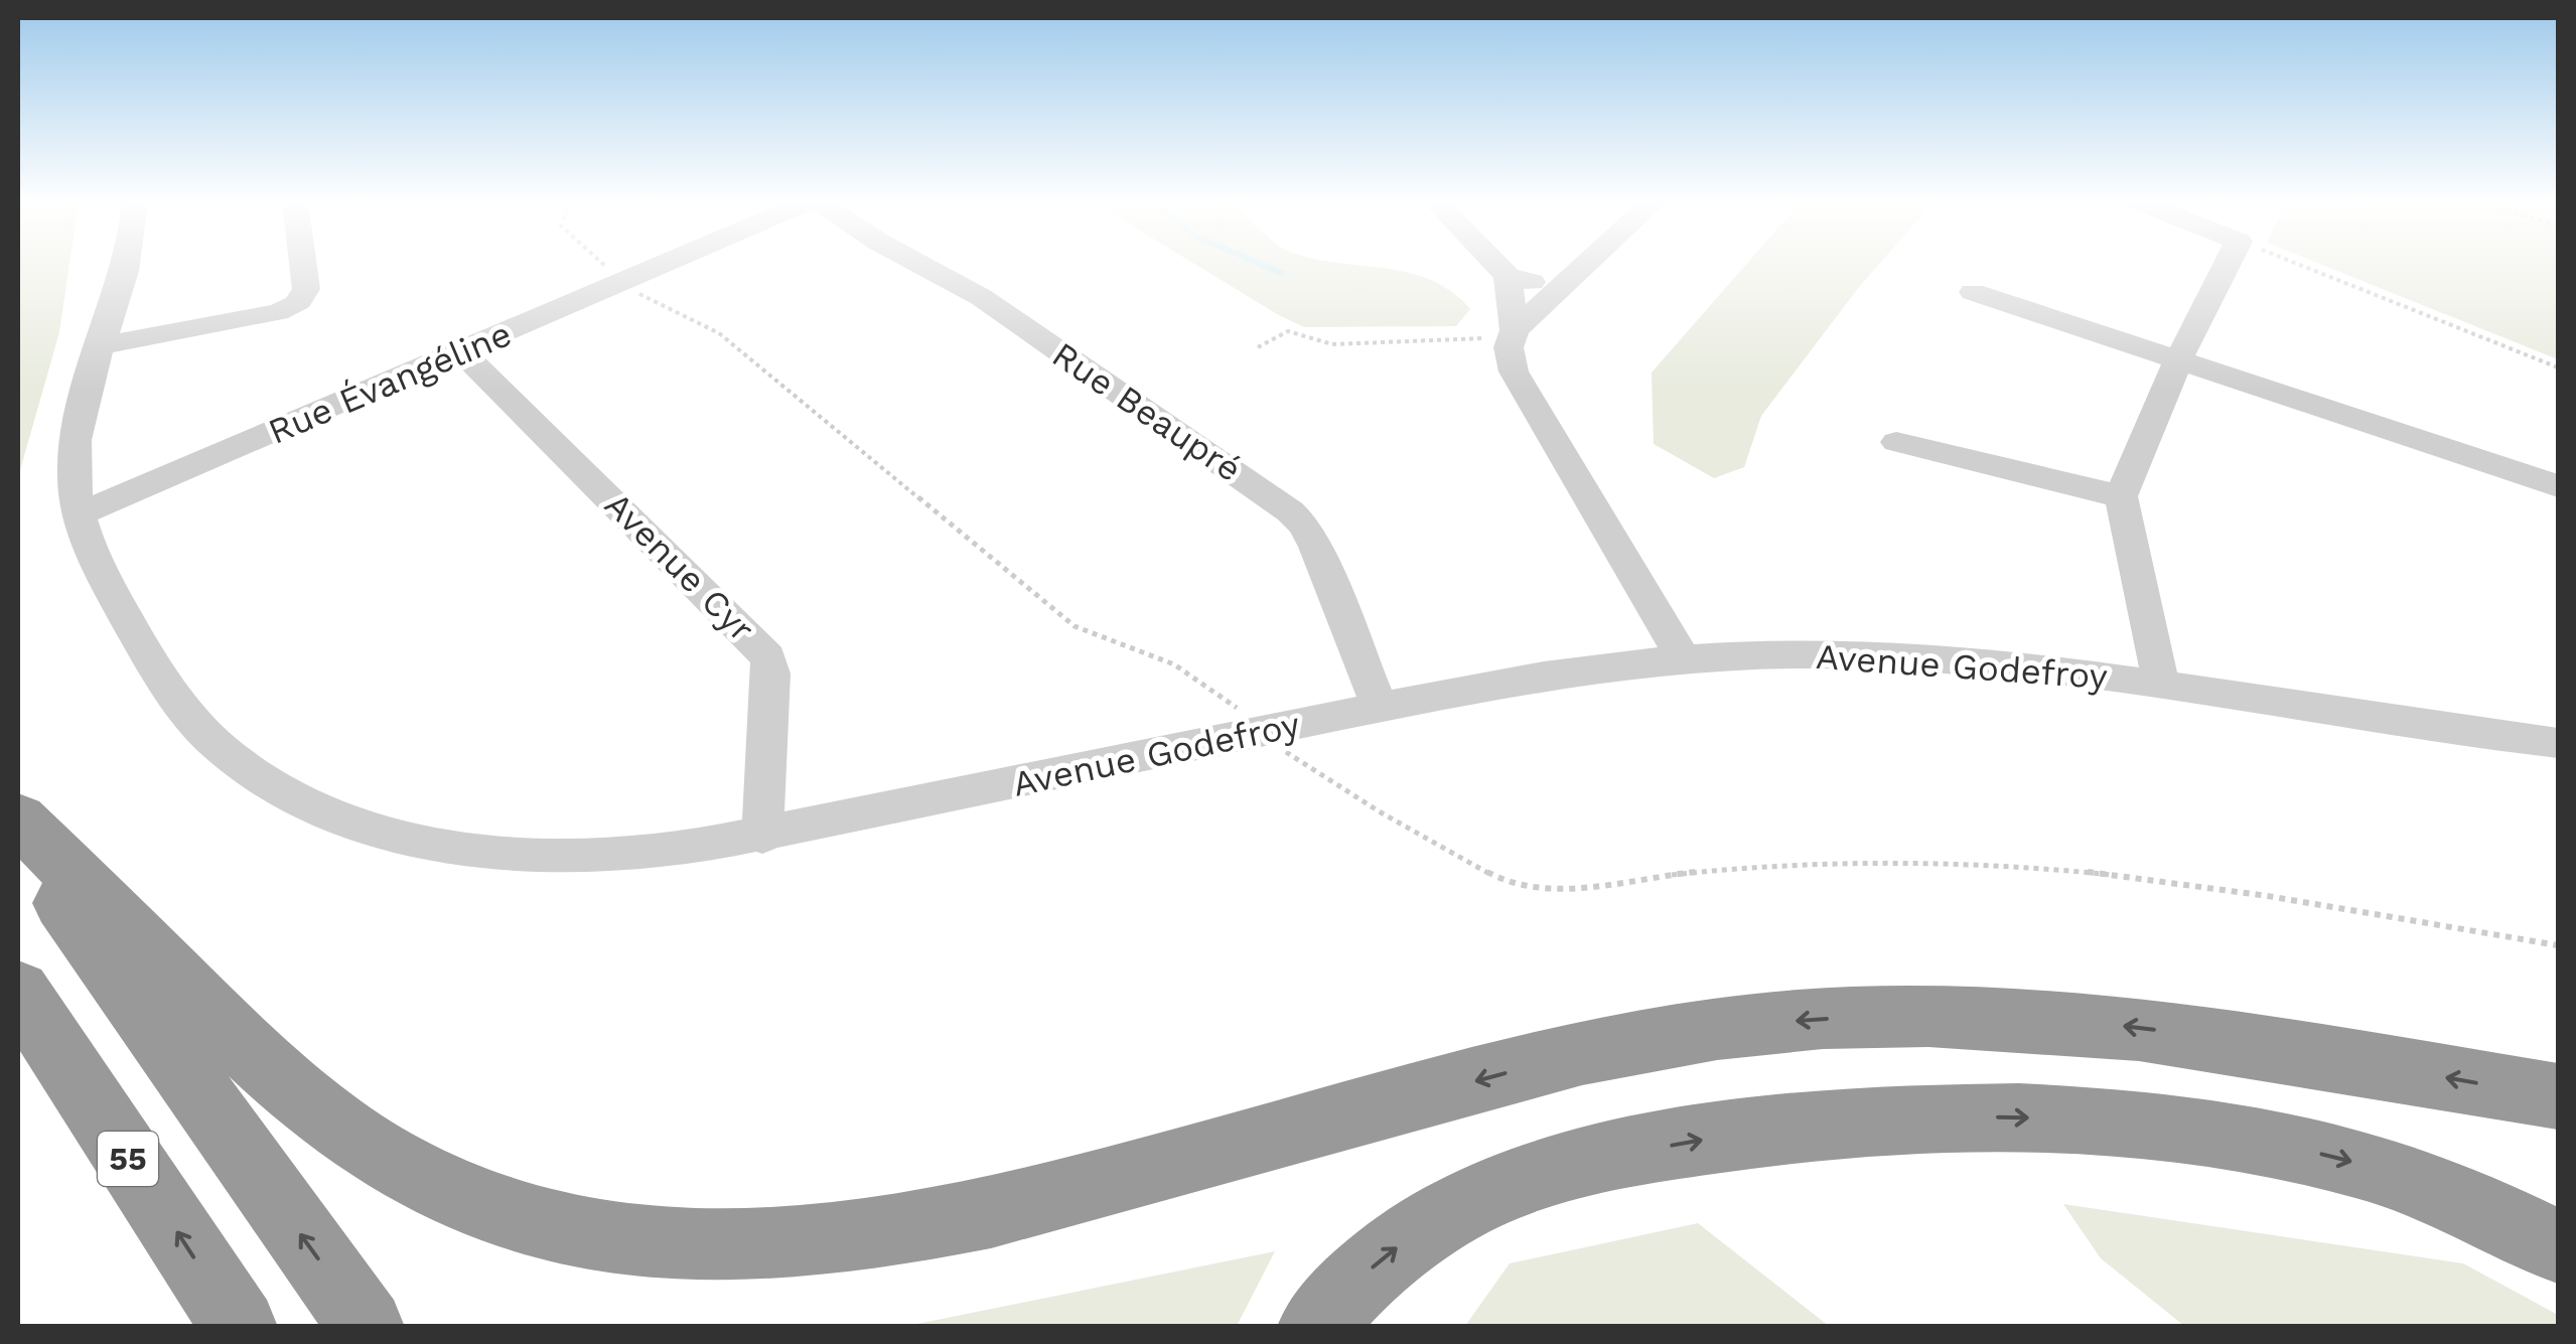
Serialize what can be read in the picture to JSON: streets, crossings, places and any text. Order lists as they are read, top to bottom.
{
  "streets": {
    "highway": ["55"],
    "street": [
      "Rue Évangéline",
      "Rue Beaupré",
      "Avenue Cyr",
      "Avenue Godefroy"
    ]
  },
  "crossings": [
    ["Rue Évangéline", "Avenue Cyr"],
    ["Rue Évangéline", "Avenue Godefroy"],
    ["Rue Beaupré", "Avenue Godefroy"],
    ["Avenue Cyr", "Avenue Godefroy"]
  ]
}
